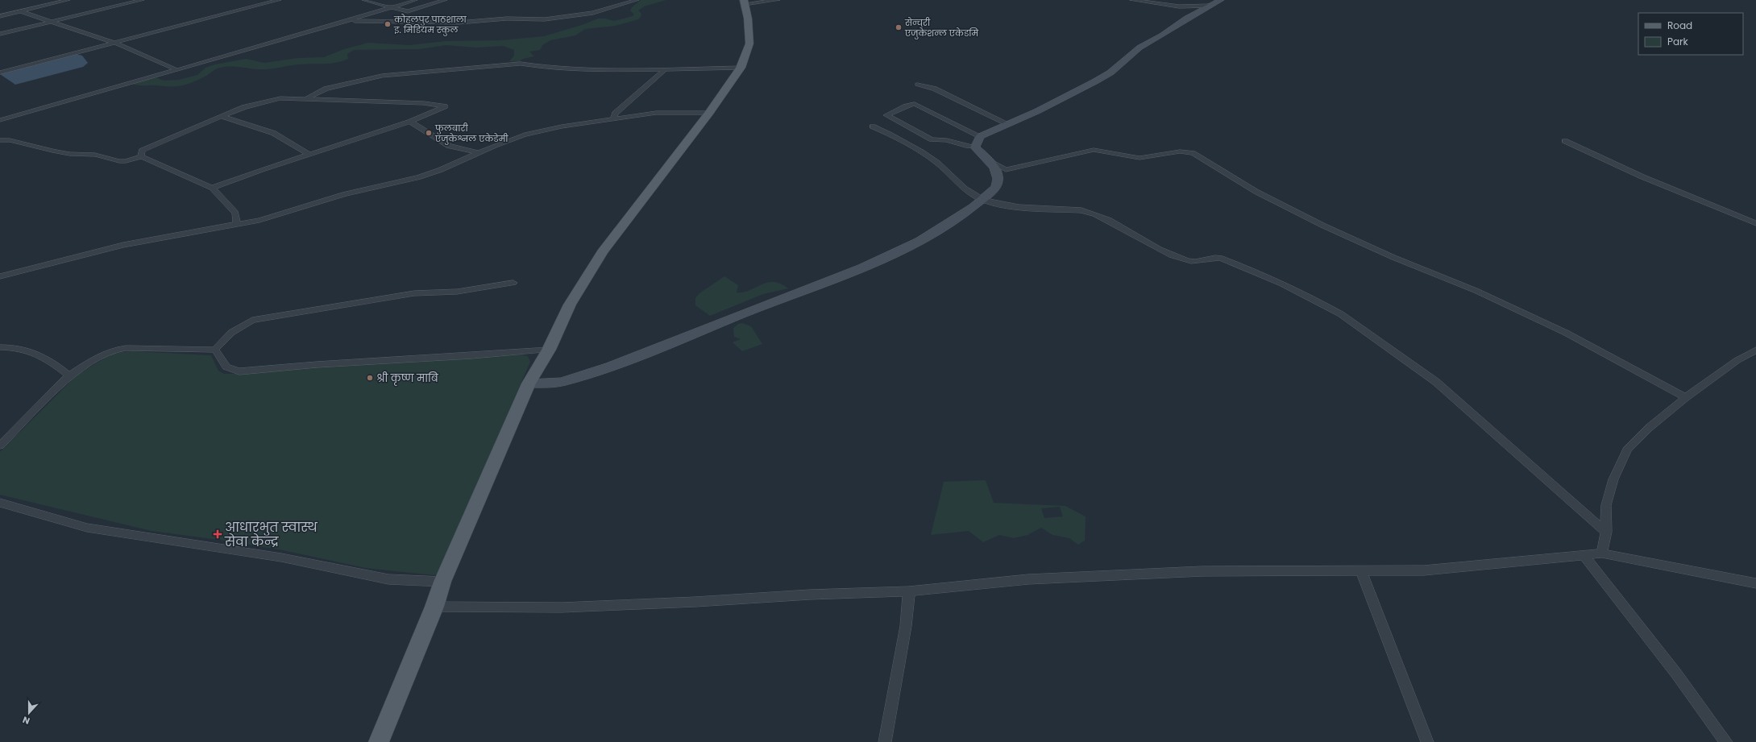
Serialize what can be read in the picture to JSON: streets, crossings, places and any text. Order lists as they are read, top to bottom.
{
  "places": {
    "other": [
      "कोहलपुर पाठशाला इ. मिडियम स्कुल",
      "सेन्चुरी एजुकेशन्ल एकेडमि",
      "फुलबारी एजुकेश्नल एकेडेमी",
      "श्री कृष्ण माबि"
    ],
    "health": ["आधारभुत स्वास्थ सेवा केन्द्र"]
  },
  "legend": ["Road", "Park"],
  "north": "bottom"
}
